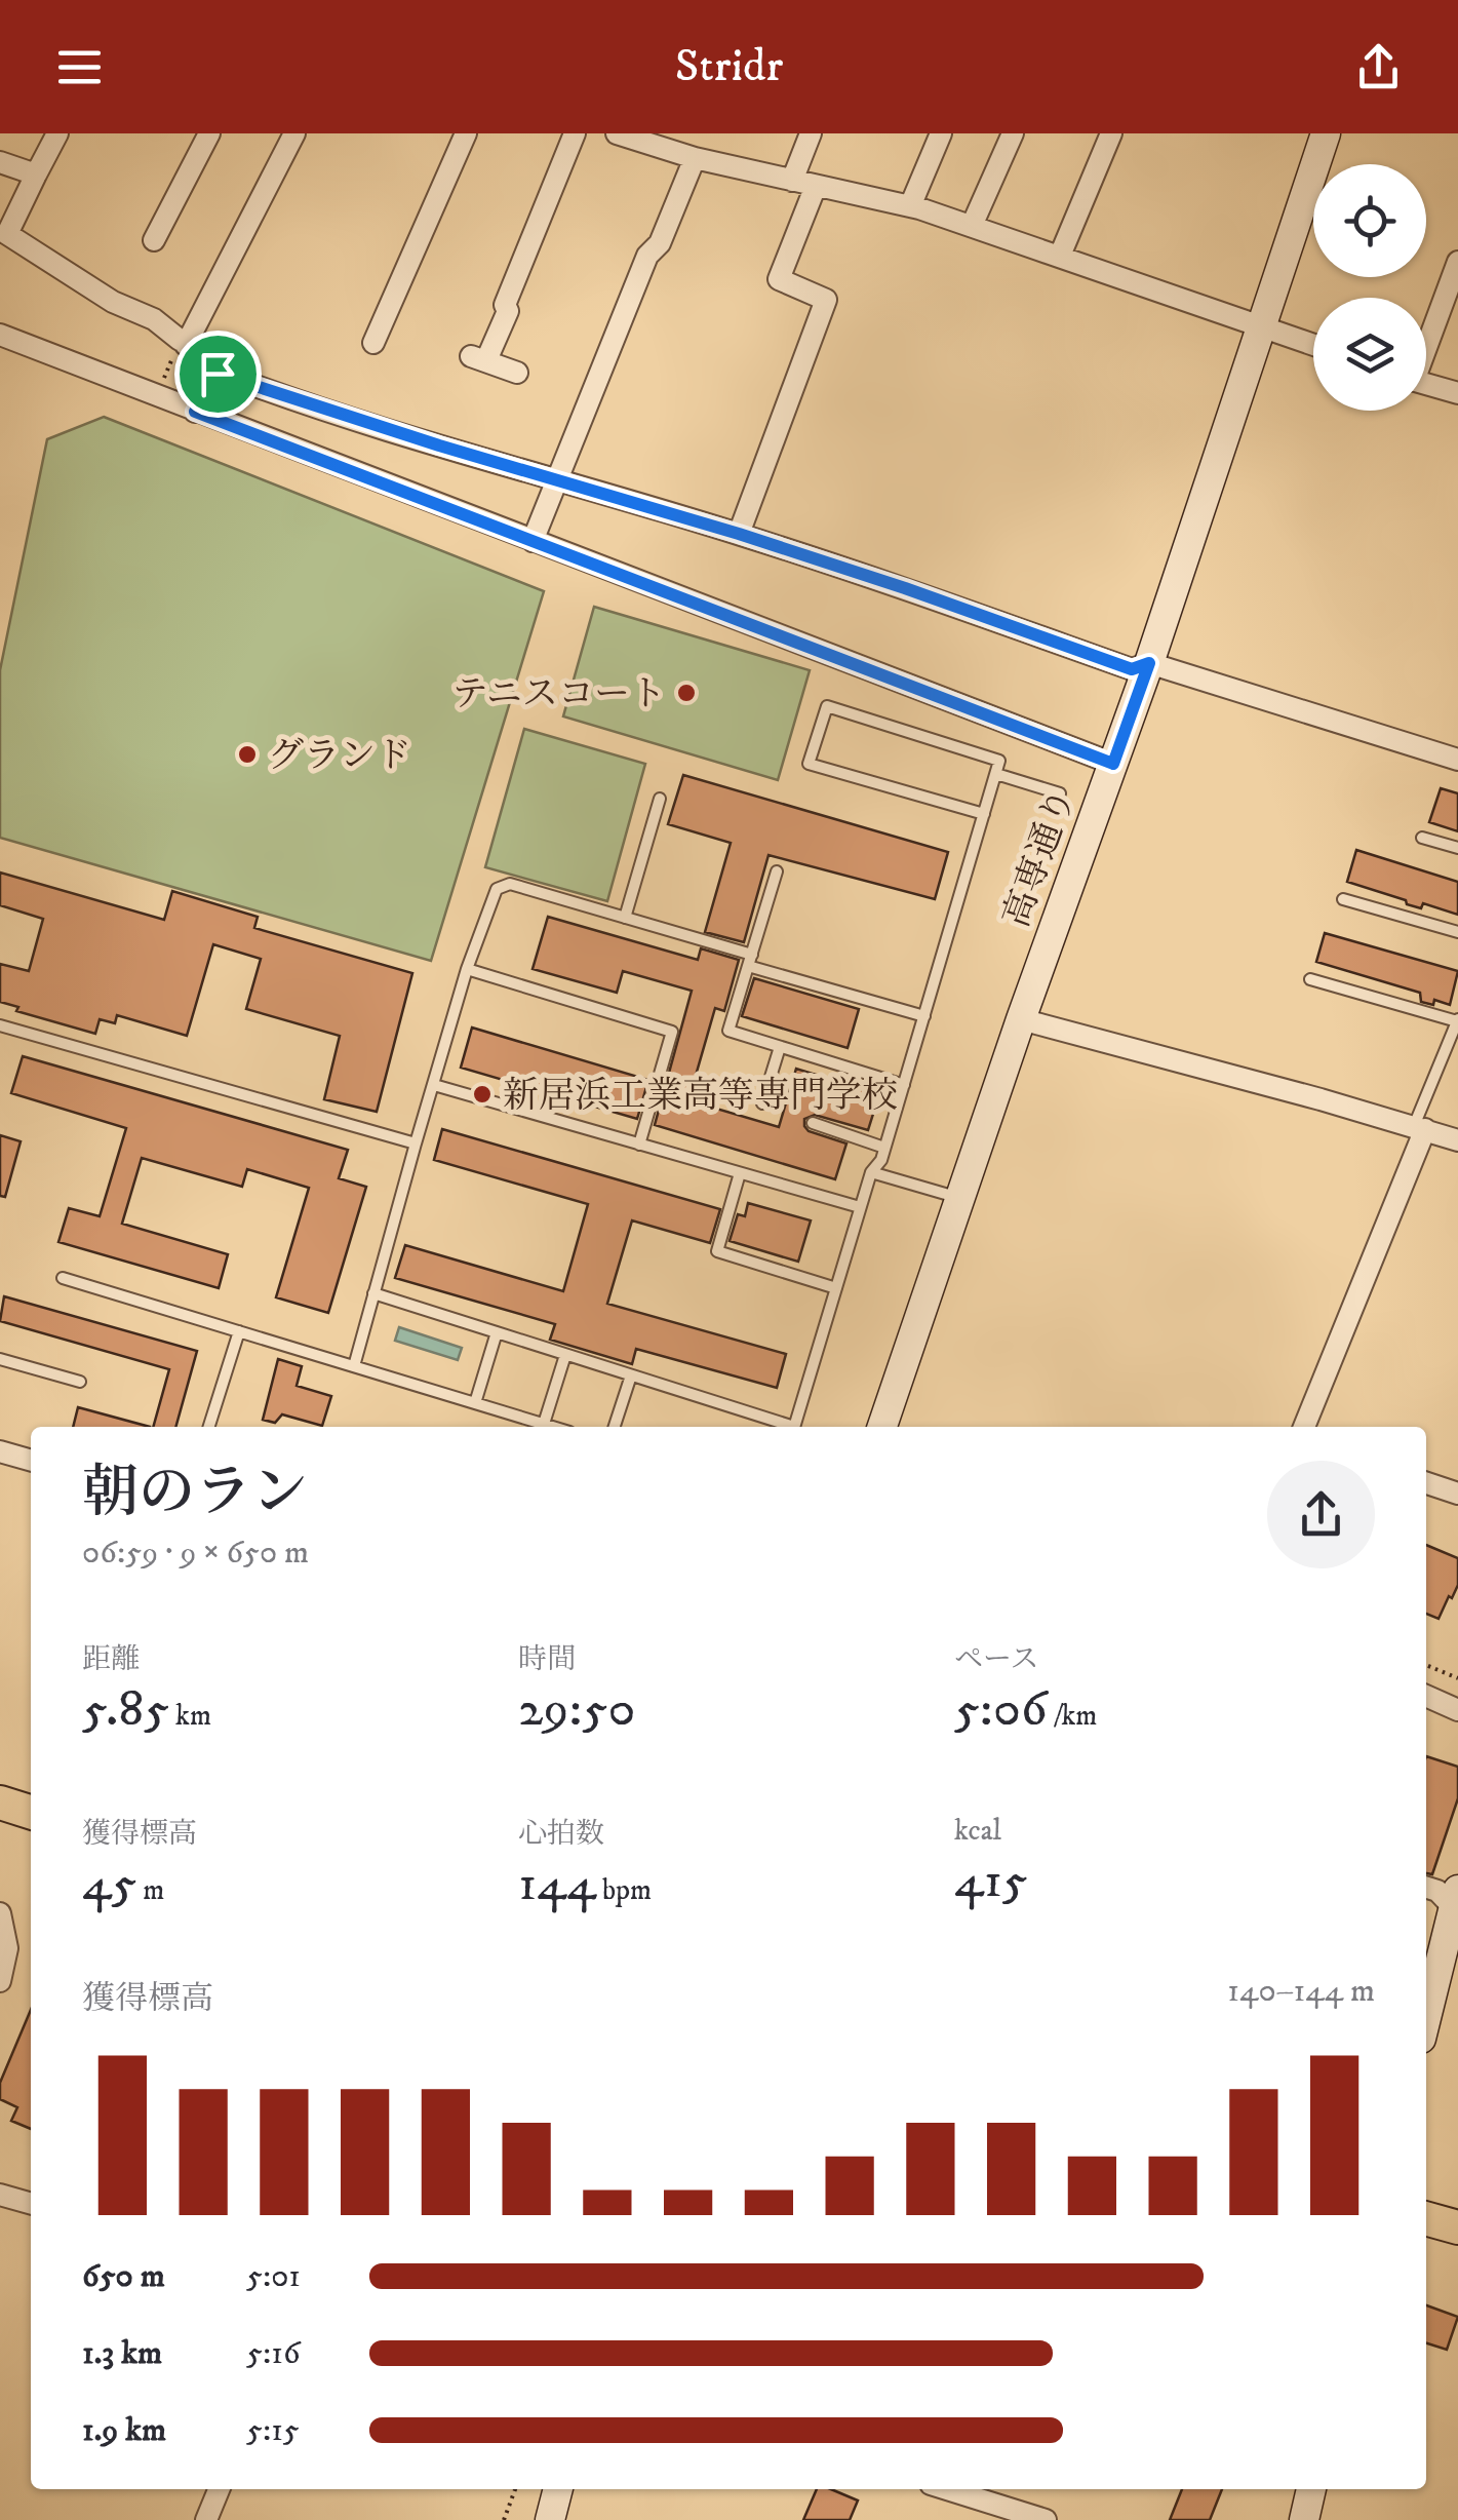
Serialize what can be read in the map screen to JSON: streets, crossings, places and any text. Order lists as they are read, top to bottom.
{
  "streets": {
    "street": ["高専通り"]
  },
  "places": ["テニスコート", "グランド", "新居浜工業高等専門学校"],
  "page": {
    "header": "Stridr",
    "heading": ["朝のラン", "06:59 · 9 × 650 m"],
    "stats": [
      ["距離", "5.85 km"],
      ["時間", "29:50"],
      ["ペース", "5:06 /km"],
      ["獲得標高", "45 m"],
      ["心拍数", "144 bpm"],
      ["kcal", "415"]
    ],
    "chart": ["獲得標高", "140–144 m"],
    "list": [
      {
        "name": "650 m",
        "note": "5:01"
      },
      {
        "name": "1.3 km",
        "note": "5:16"
      },
      {
        "name": "1.9 km",
        "note": "5:15"
      }
    ]
  }
}
